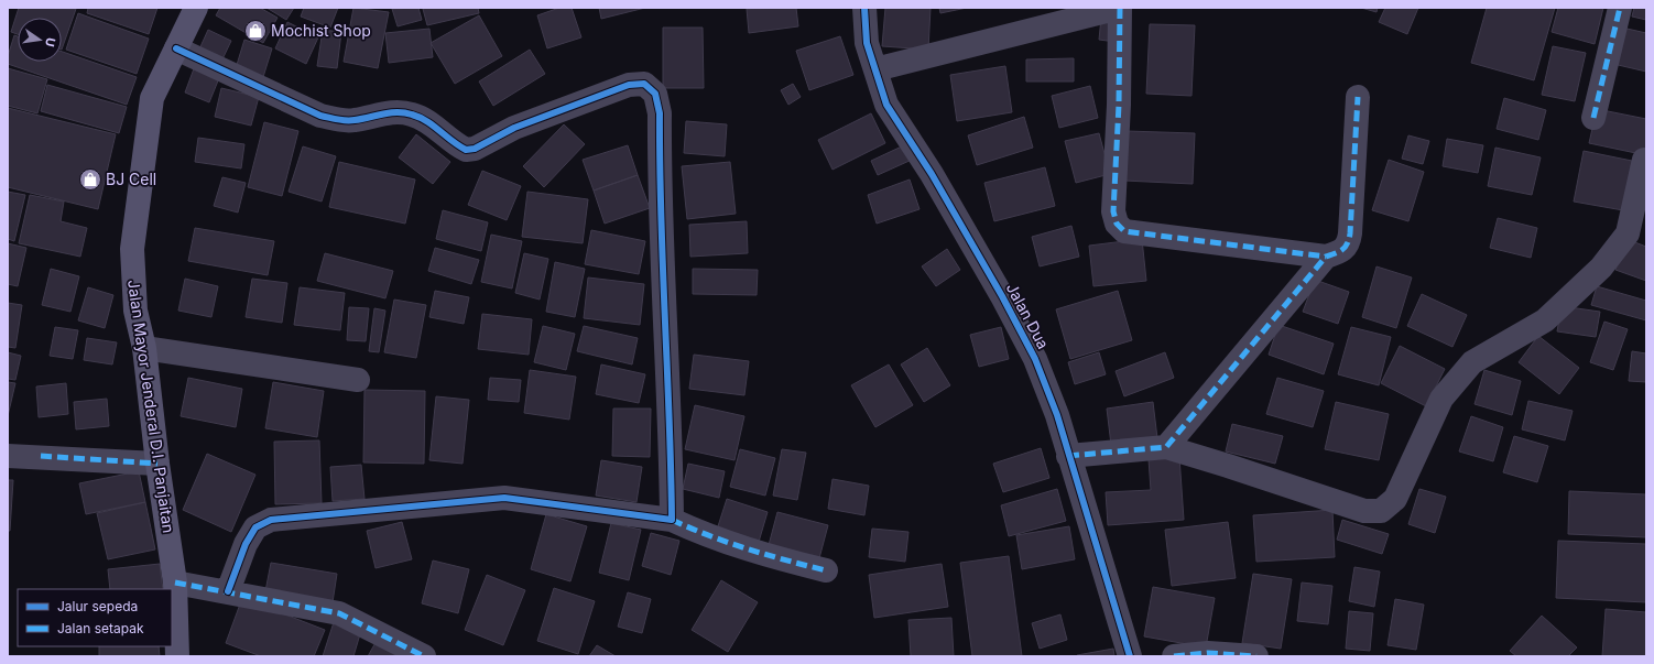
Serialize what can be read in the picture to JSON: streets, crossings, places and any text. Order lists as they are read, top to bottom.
{
  "streets": {
    "main road": ["Jalan Mayor Jenderal D.I. Panjaitan"],
    "street": ["Jalan Dua"]
  },
  "places": {
    "shop": ["Mochist Shop", "BJ Cell"]
  },
  "legend": ["Jalur sepeda", "Jalan setapak"],
  "north": "right"
}
